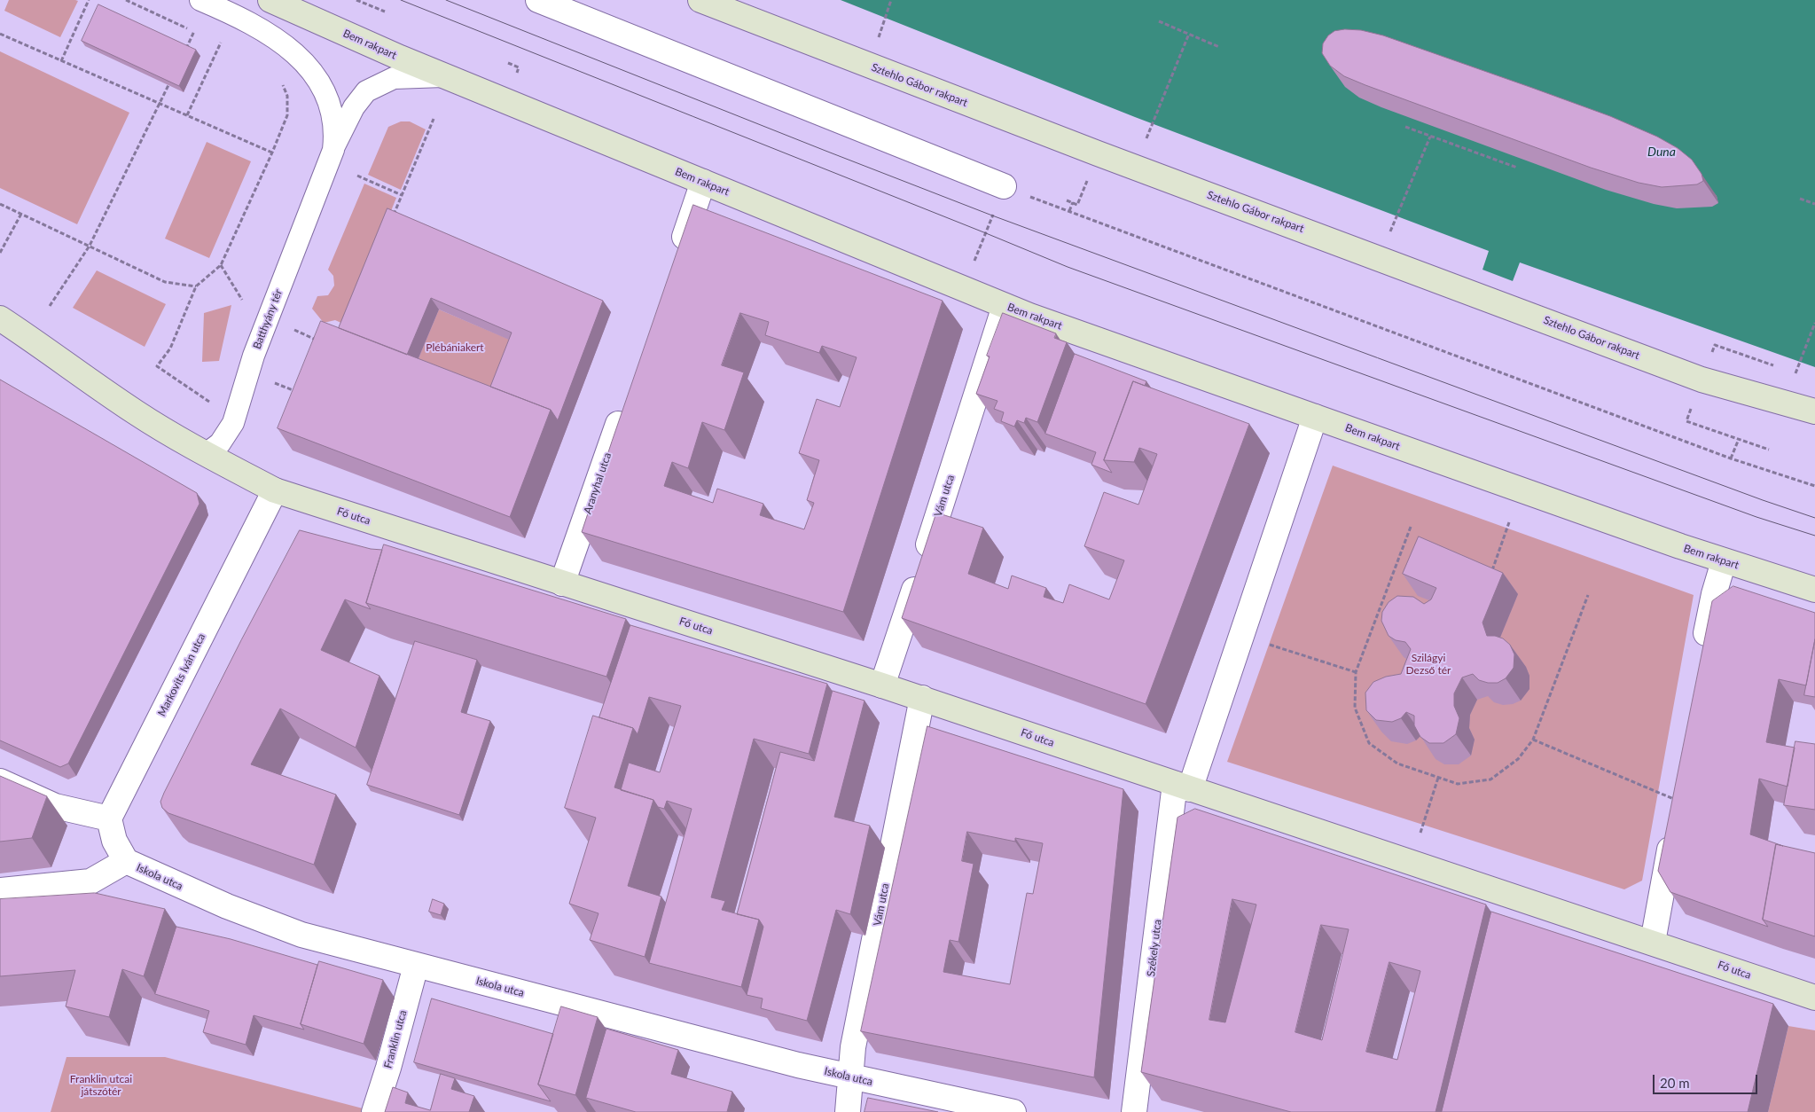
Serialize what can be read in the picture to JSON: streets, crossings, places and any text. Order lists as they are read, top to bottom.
{
  "streets": {
    "street": [
      "Bem rakpart",
      "Sztehlo Gábor rakpart",
      "Aranyhal utca",
      "Vám utca",
      "Fő utca",
      "Markovits Iván utca",
      "Iskola utca",
      "Székely utca",
      "Franklin utca"
    ],
    "lane": ["Batthyány tér"]
  },
  "crossings": [
    ["Bem rakpart", "Vám utca"],
    ["Batthyány tér", "Fő utca"],
    ["Aranyhal utca", "Fő utca"],
    ["Vám utca", "Fő utca"],
    ["Vám utca", "Iskola utca"],
    ["Fő utca", "Markovits Iván utca"],
    ["Fő utca", "Székely utca"],
    ["Iskola utca", "Franklin utca"]
  ],
  "water": ["Duna"],
  "parks": ["Plébániakert", "Szilágyi Dezső tér", "Franklin utcai játszótér"],
  "scale_bar": "20 m"
}
